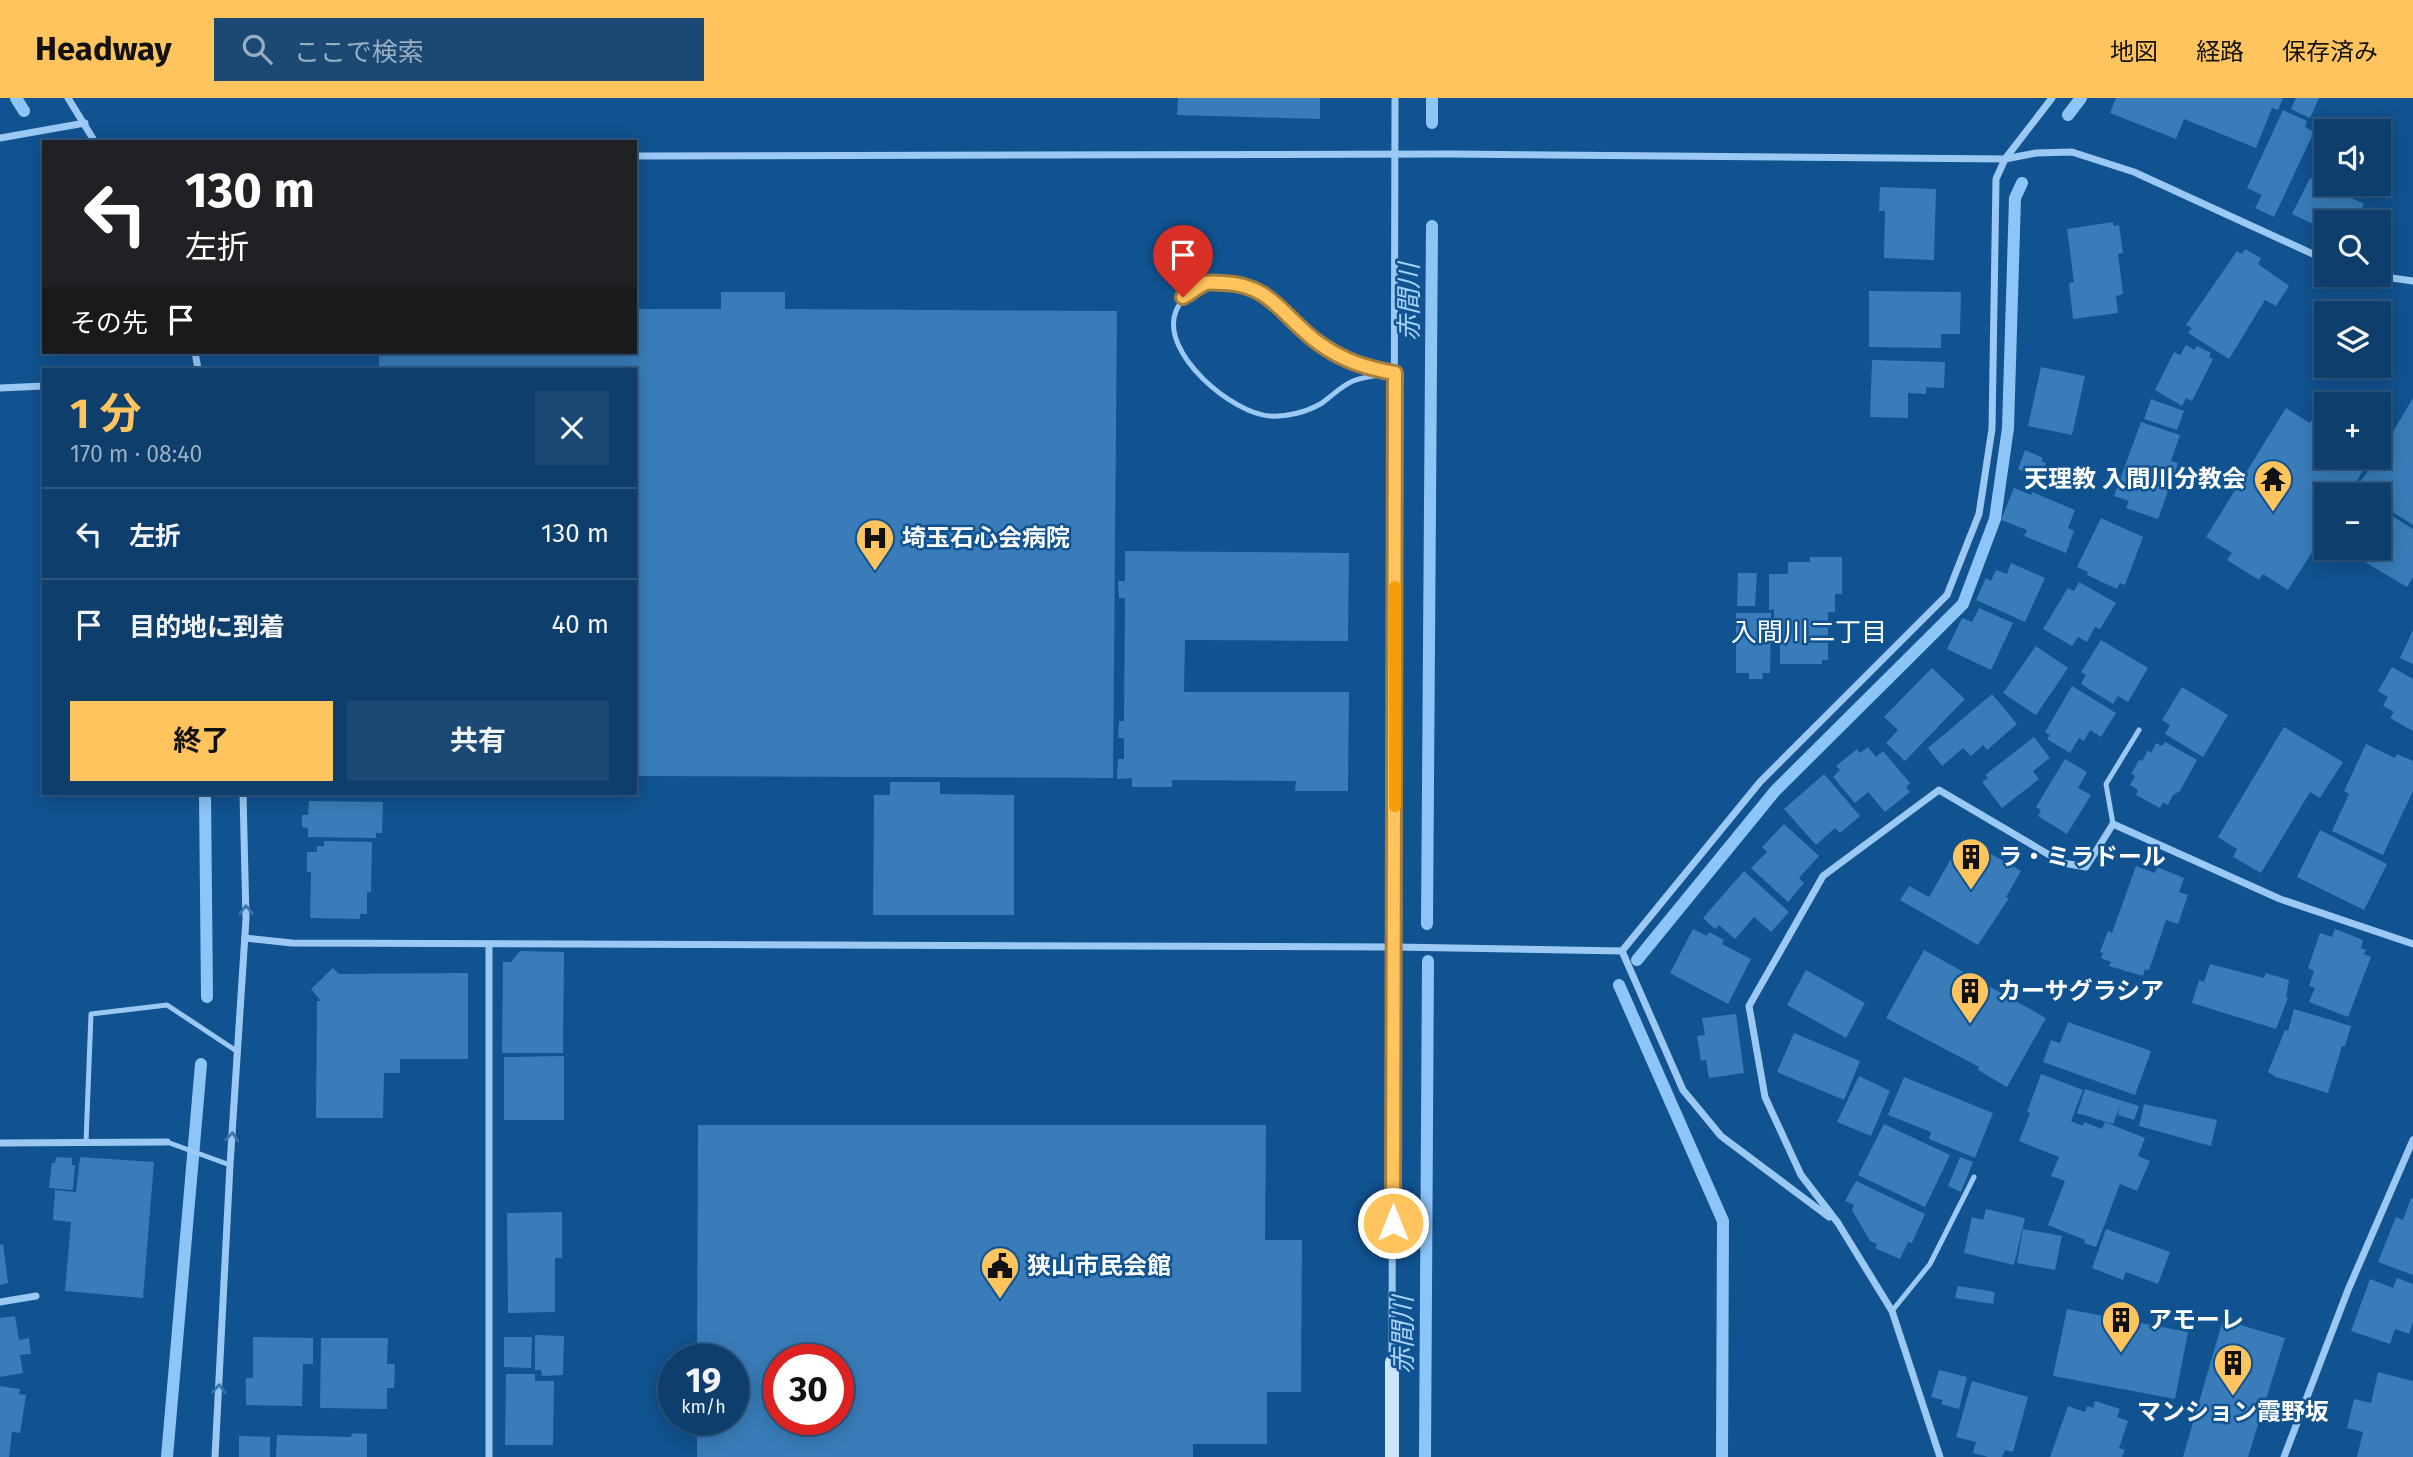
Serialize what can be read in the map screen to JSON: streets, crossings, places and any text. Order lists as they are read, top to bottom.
{
  "districts": ["入間川二丁目"],
  "water": ["赤間川"],
  "places": {
    "temple": ["天理教 入間川分教会"],
    "hospital": ["埼玉石心会病院"],
    "building": [
      "ラ・ミラドール",
      "カーサグラシア",
      "アモーレ",
      "マンション霞野坂"
    ],
    "public building": ["狭山市民会館"]
  },
  "page": {
    "header": "Headway",
    "search": "ここで検索",
    "nav": ["地図", "経路", "保存済み"],
    "map_buttons": ["+", "−"],
    "turn": ["130 m", "左折"],
    "then": "その先",
    "heading": ["1 分", "170 m · 08:40"],
    "list": [
      {
        "name": "左折",
        "value": "130 m"
      },
      {
        "name": "目的地に到着",
        "value": "40 m"
      }
    ],
    "buttons": ["終了", "共有"],
    "speed": "19 km/h",
    "limit": "30"
  }
}
